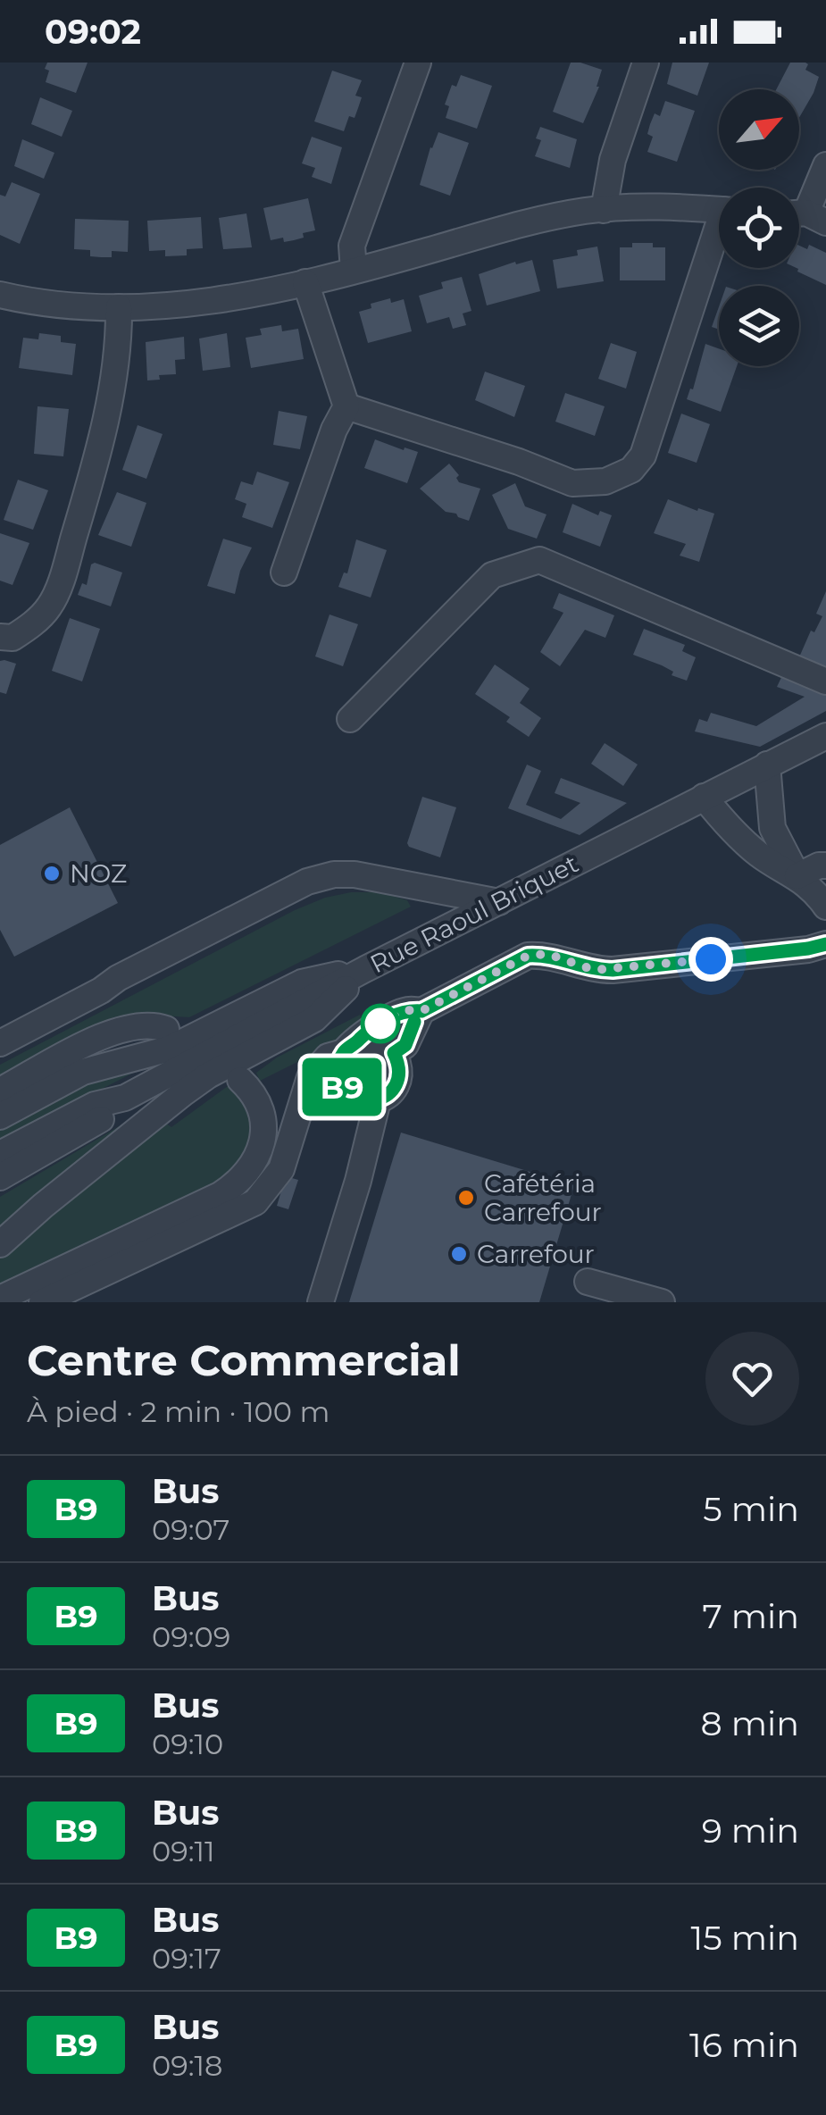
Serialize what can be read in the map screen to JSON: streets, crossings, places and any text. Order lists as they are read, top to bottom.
{
  "streets": {
    "street": ["Rue Raoul Briquet"]
  },
  "places": ["NOZ", "Cafétéria Carrefour", "Carrefour"],
  "lines": ["bus line B9"],
  "north": "top right",
  "page": {
    "status": "09:02",
    "on_map": "B9",
    "heading": ["Centre Commercial", "À pied · 2 min · 100 m"],
    "list": [
      {
        "mark": "B9",
        "name": "Bus",
        "note": "09:07",
        "value": "5 min"
      },
      {
        "mark": "B9",
        "name": "Bus",
        "note": "09:09",
        "value": "7 min"
      },
      {
        "mark": "B9",
        "name": "Bus",
        "note": "09:10",
        "value": "8 min"
      },
      {
        "mark": "B9",
        "name": "Bus",
        "note": "09:11",
        "value": "9 min"
      },
      {
        "mark": "B9",
        "name": "Bus",
        "note": "09:17",
        "value": "15 min"
      },
      {
        "mark": "B9",
        "name": "Bus",
        "note": "09:18",
        "value": "16 min"
      }
    ]
  }
}
